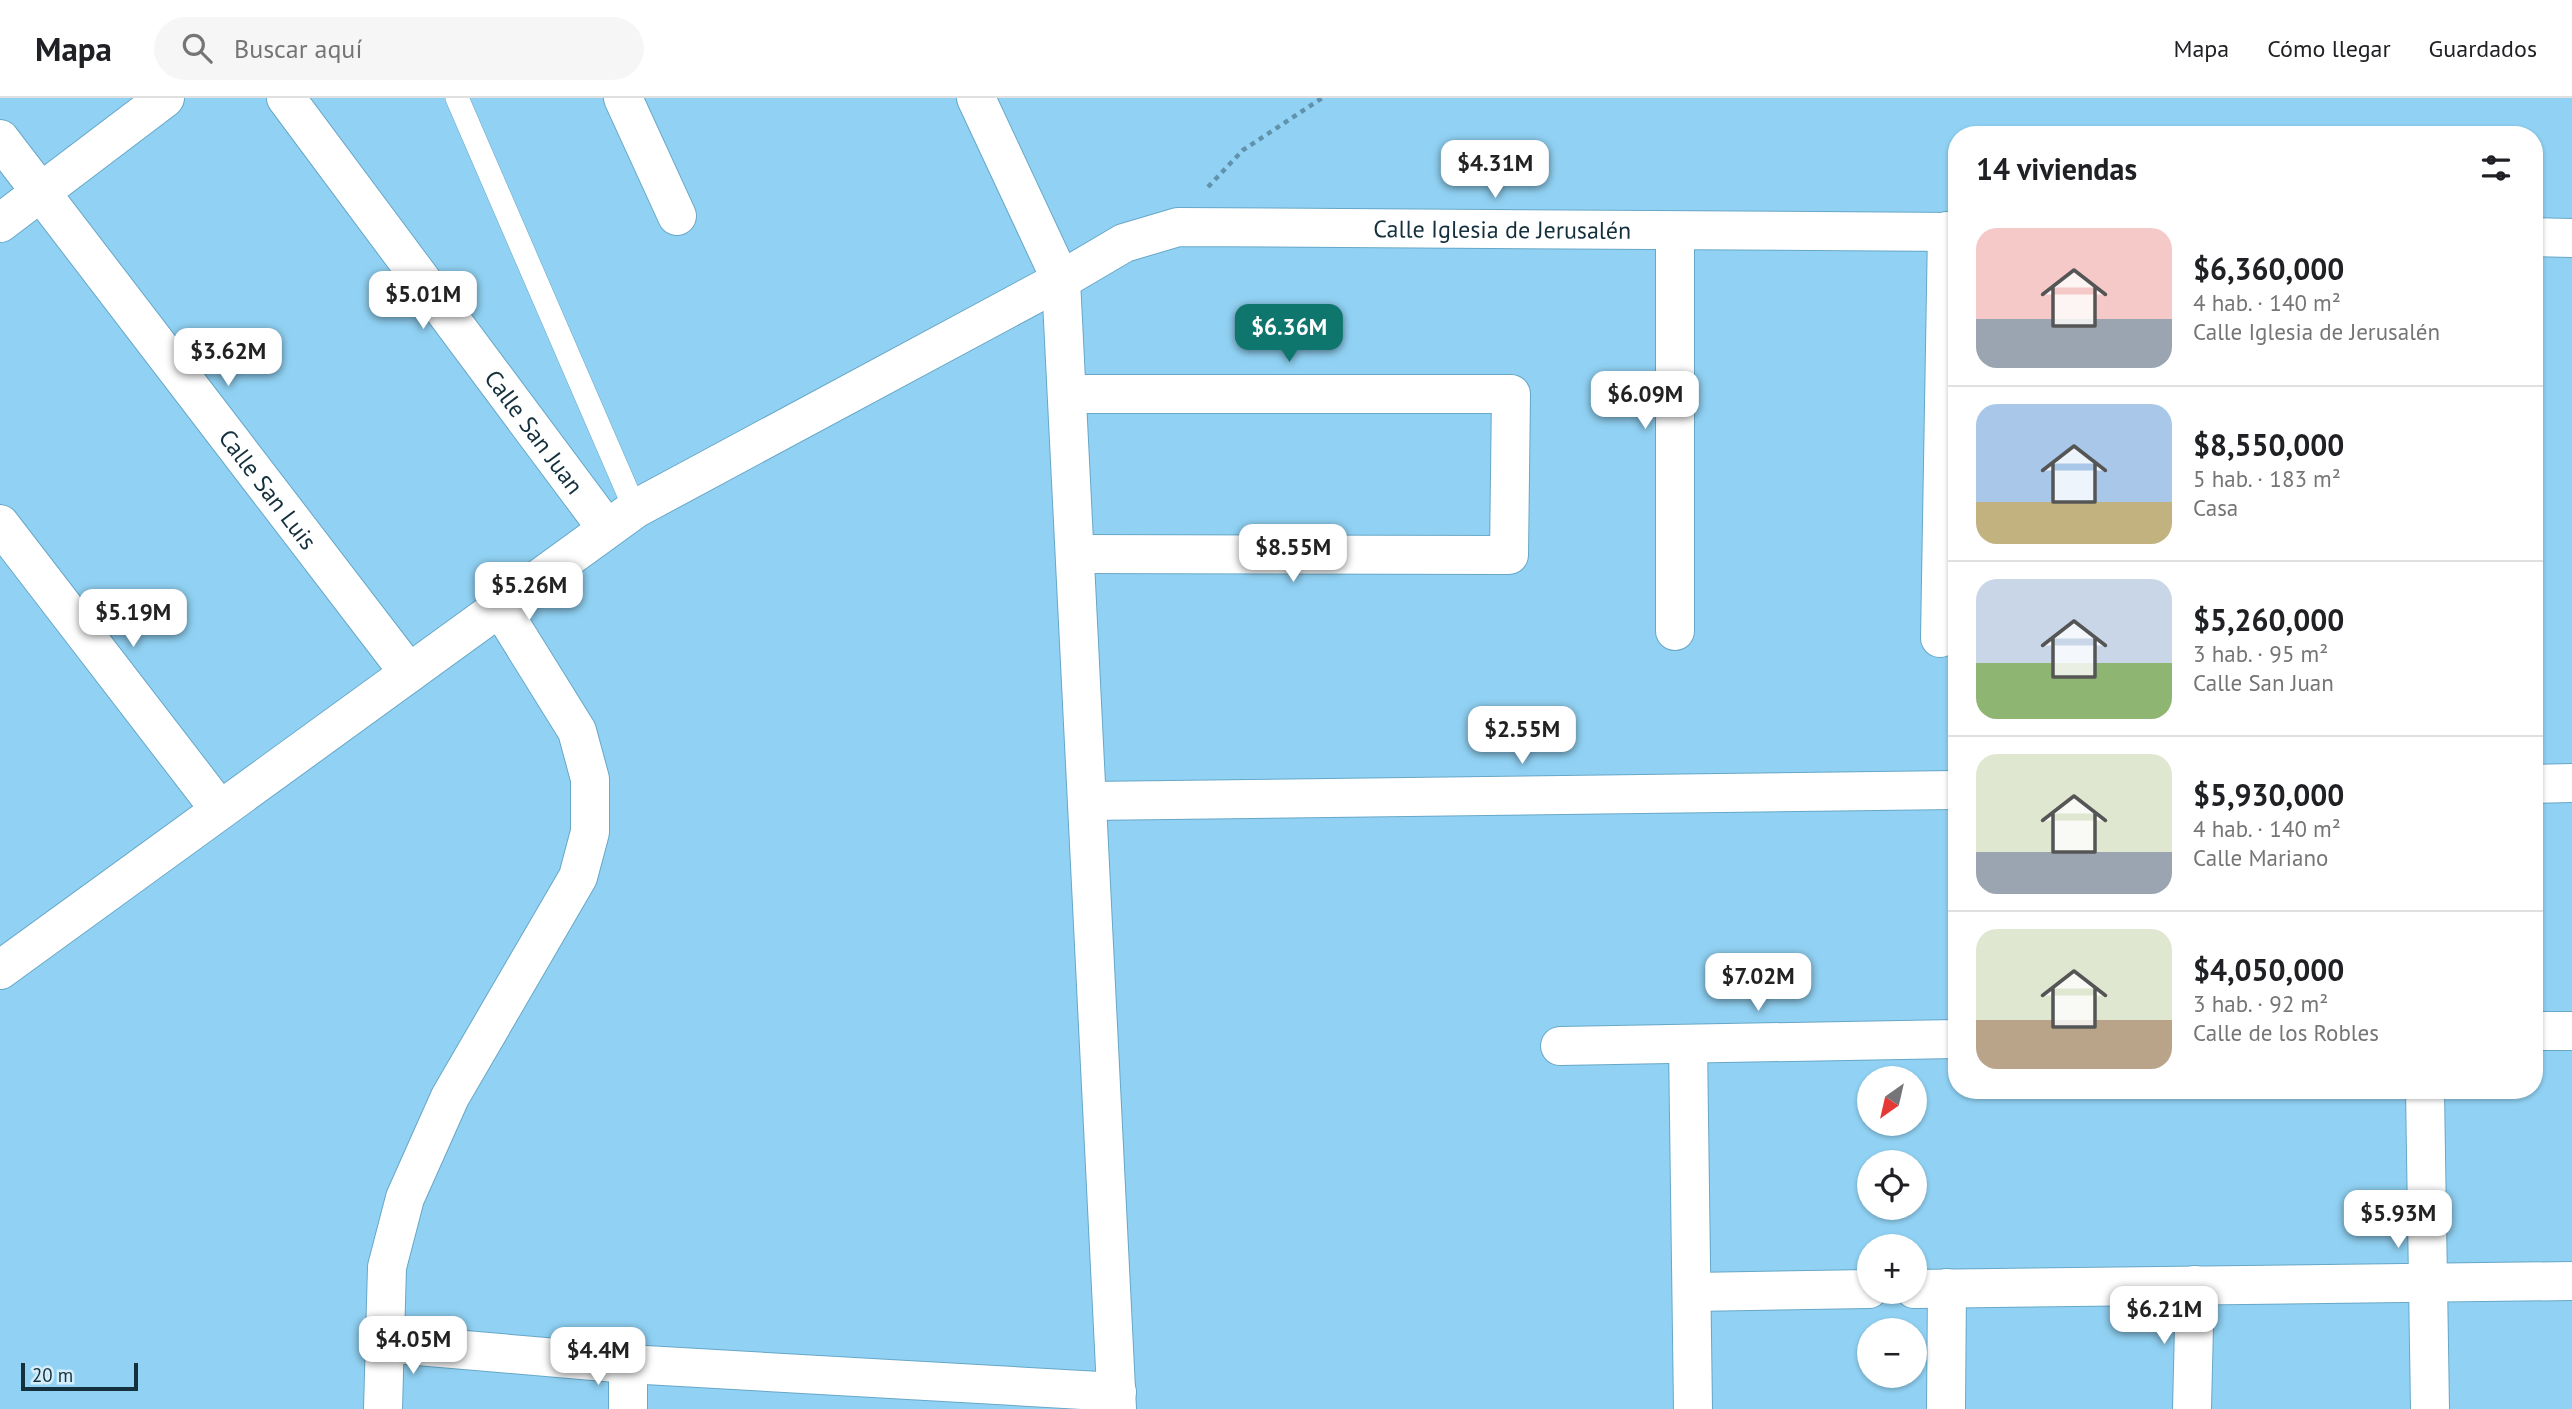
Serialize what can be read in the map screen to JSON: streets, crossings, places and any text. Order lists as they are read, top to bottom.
{
  "streets": {
    "street": ["Calle Iglesia de Jerusalén", "Calle San Juan", "Calle San Luis"]
  },
  "crossings": [
    ["Calle Iglesia de Jerusalén", "Calle San Juan"],
    ["Calle Iglesia de Jerusalén", "Calle San Luis"]
  ],
  "scale_bar": "20 m",
  "north": "bottom left",
  "page": {
    "header": "Mapa",
    "search": "Buscar aquí",
    "nav": ["Mapa", "Cómo llegar", "Guardados"],
    "heading": "14 viviendas",
    "price": [
      "$4.31M",
      "$5.01M",
      "$6.36M",
      "$3.62M",
      "$6.09M",
      "$8.55M",
      "$5.26M",
      "$5.19M",
      "$2.55M",
      "$7.02M",
      "$5.93M",
      "$6.21M",
      "$4.05M",
      "$4.4M"
    ],
    "list": [
      {
        "name": "$6,360,000",
        "note": "4 hab. · 140 m² · Calle Iglesia de Jerusalén"
      },
      {
        "name": "$8,550,000",
        "note": "5 hab. · 183 m² · Casa"
      },
      {
        "name": "$5,260,000",
        "note": "3 hab. · 95 m² · Calle San Juan"
      },
      {
        "name": "$5,930,000",
        "note": "4 hab. · 140 m² · Calle Mariano"
      },
      {
        "name": "$4,050,000",
        "note": "3 hab. · 92 m² · Calle de los Robles"
      }
    ],
    "map_buttons": ["+", "−"],
    "scale": "20 m"
  }
}
